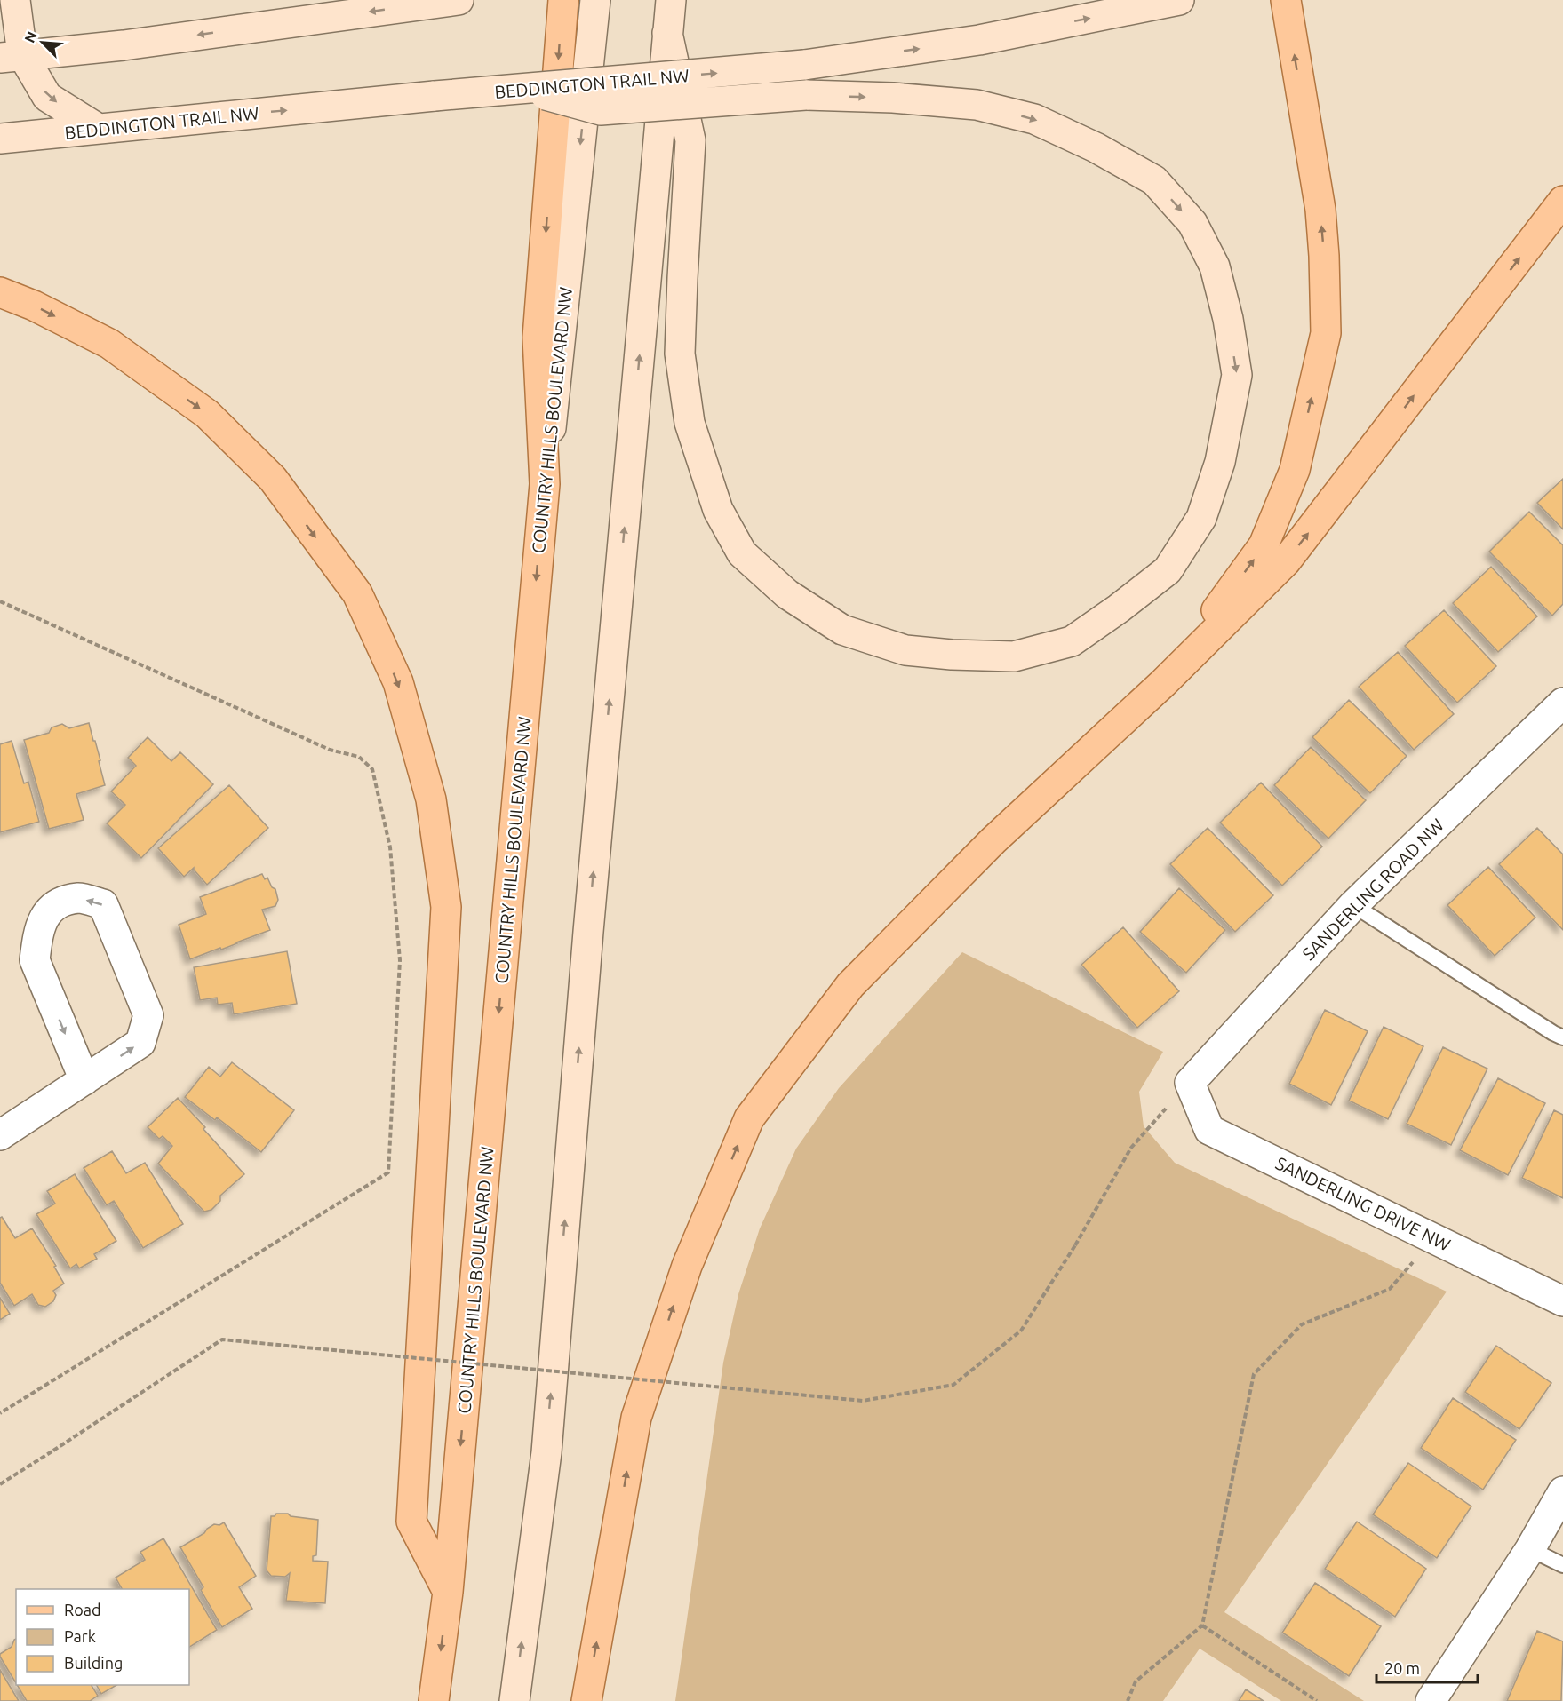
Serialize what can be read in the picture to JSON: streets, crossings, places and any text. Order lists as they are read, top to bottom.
{
  "streets": {
    "main road": ["BEDDINGTON TRAIL NW", "COUNTRY HILLS BOULEVARD NW"],
    "street": ["SANDERLING ROAD NW", "SANDERLING DRIVE NW"]
  },
  "crossings": [
    ["SANDERLING ROAD NW", "SANDERLING DRIVE NW"]
  ],
  "legend": ["Road", "Park", "Building"],
  "scale_bar": "20 m",
  "north": "top left"
}
